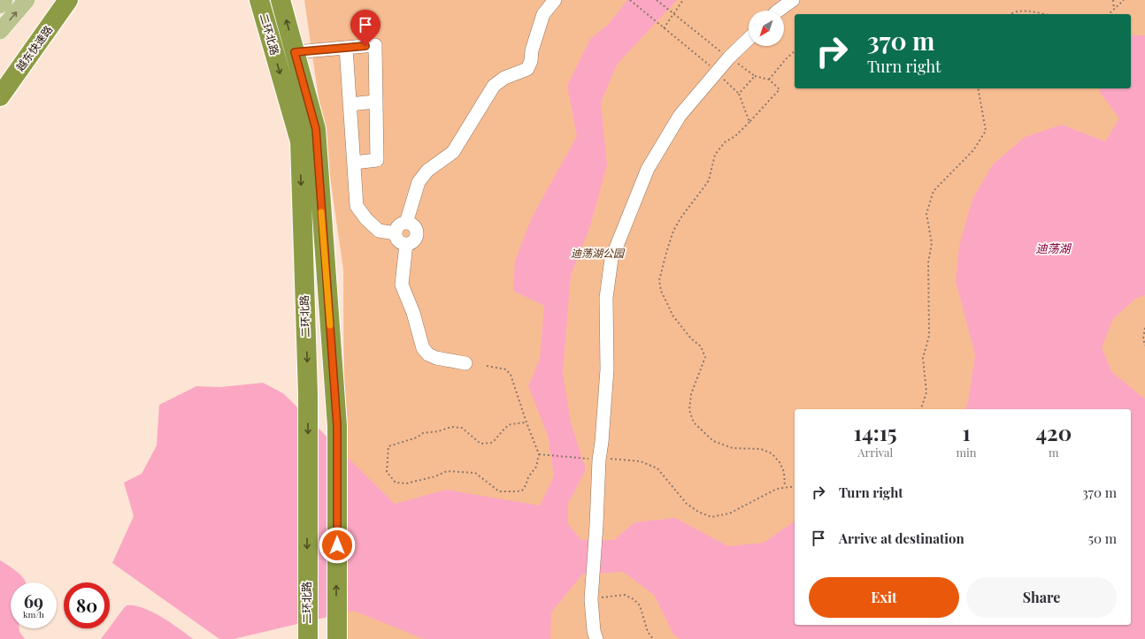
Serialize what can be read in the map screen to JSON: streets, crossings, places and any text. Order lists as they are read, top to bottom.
{
  "streets": {
    "highway": ["二环北路", "越东快速路"]
  },
  "water": ["迪荡湖"],
  "parks": ["迪荡湖公园"],
  "north": "bottom left",
  "page": {
    "turn": ["370 m", "Turn right"],
    "eta": [
      "14:15",
      "Arrival",
      "1",
      "min",
      "420",
      "m"
    ],
    "list": [
      {
        "name": "Turn right",
        "value": "370 m"
      },
      {
        "name": "Arrive at destination",
        "value": "50 m"
      }
    ],
    "buttons": ["Exit", "Share"],
    "speed": "69 km/h",
    "limit": "80"
  }
}
